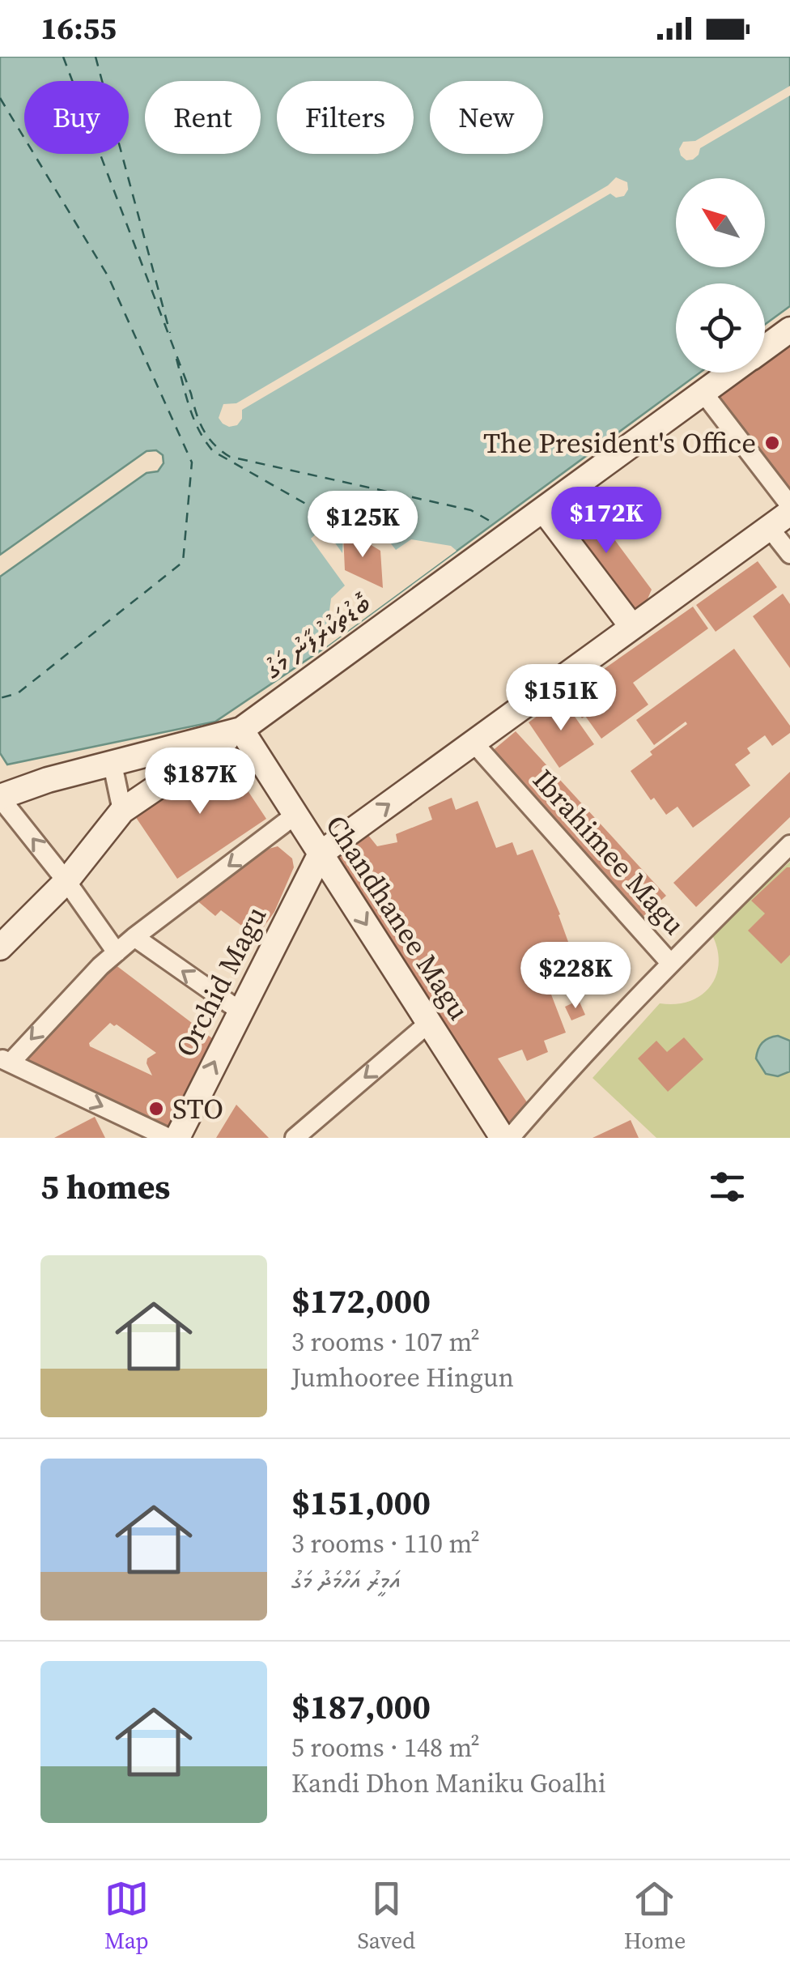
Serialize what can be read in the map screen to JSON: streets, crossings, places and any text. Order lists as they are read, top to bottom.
{
  "streets": {
    "street": [
      "ބޮޑުތަކުރުފާނު މަގު",
      "Ibrahimee Magu",
      "Chandhanee Magu",
      "Orchid Magu"
    ]
  },
  "crossings": [
    ["ބޮޑުތަކުރުފާނު މަގު", "Chandhanee Magu"],
    ["Chandhanee Magu", "Orchid Magu"]
  ],
  "places": ["The President's Office", "STO"],
  "north": "top left",
  "page": {
    "status": "16:55",
    "chip": [
      "Buy",
      "Rent",
      "Filters",
      "New"
    ],
    "price": [
      "$172K",
      "$125K",
      "$151K",
      "$187K",
      "$228K"
    ],
    "heading": "5 homes",
    "list": [
      {
        "name": "$172,000",
        "note": "3 rooms · 107 m² · Jumhooree Hingun"
      },
      {
        "name": "$151,000",
        "note": "3 rooms · 110 m² · އަމީރު އަހްމަދު މަގު"
      },
      {
        "name": "$187,000",
        "note": "5 rooms · 148 m² · Kandi Dhon Maniku Goalhi"
      }
    ],
    "tabs": ["Map", "Saved", "Home"]
  }
}
